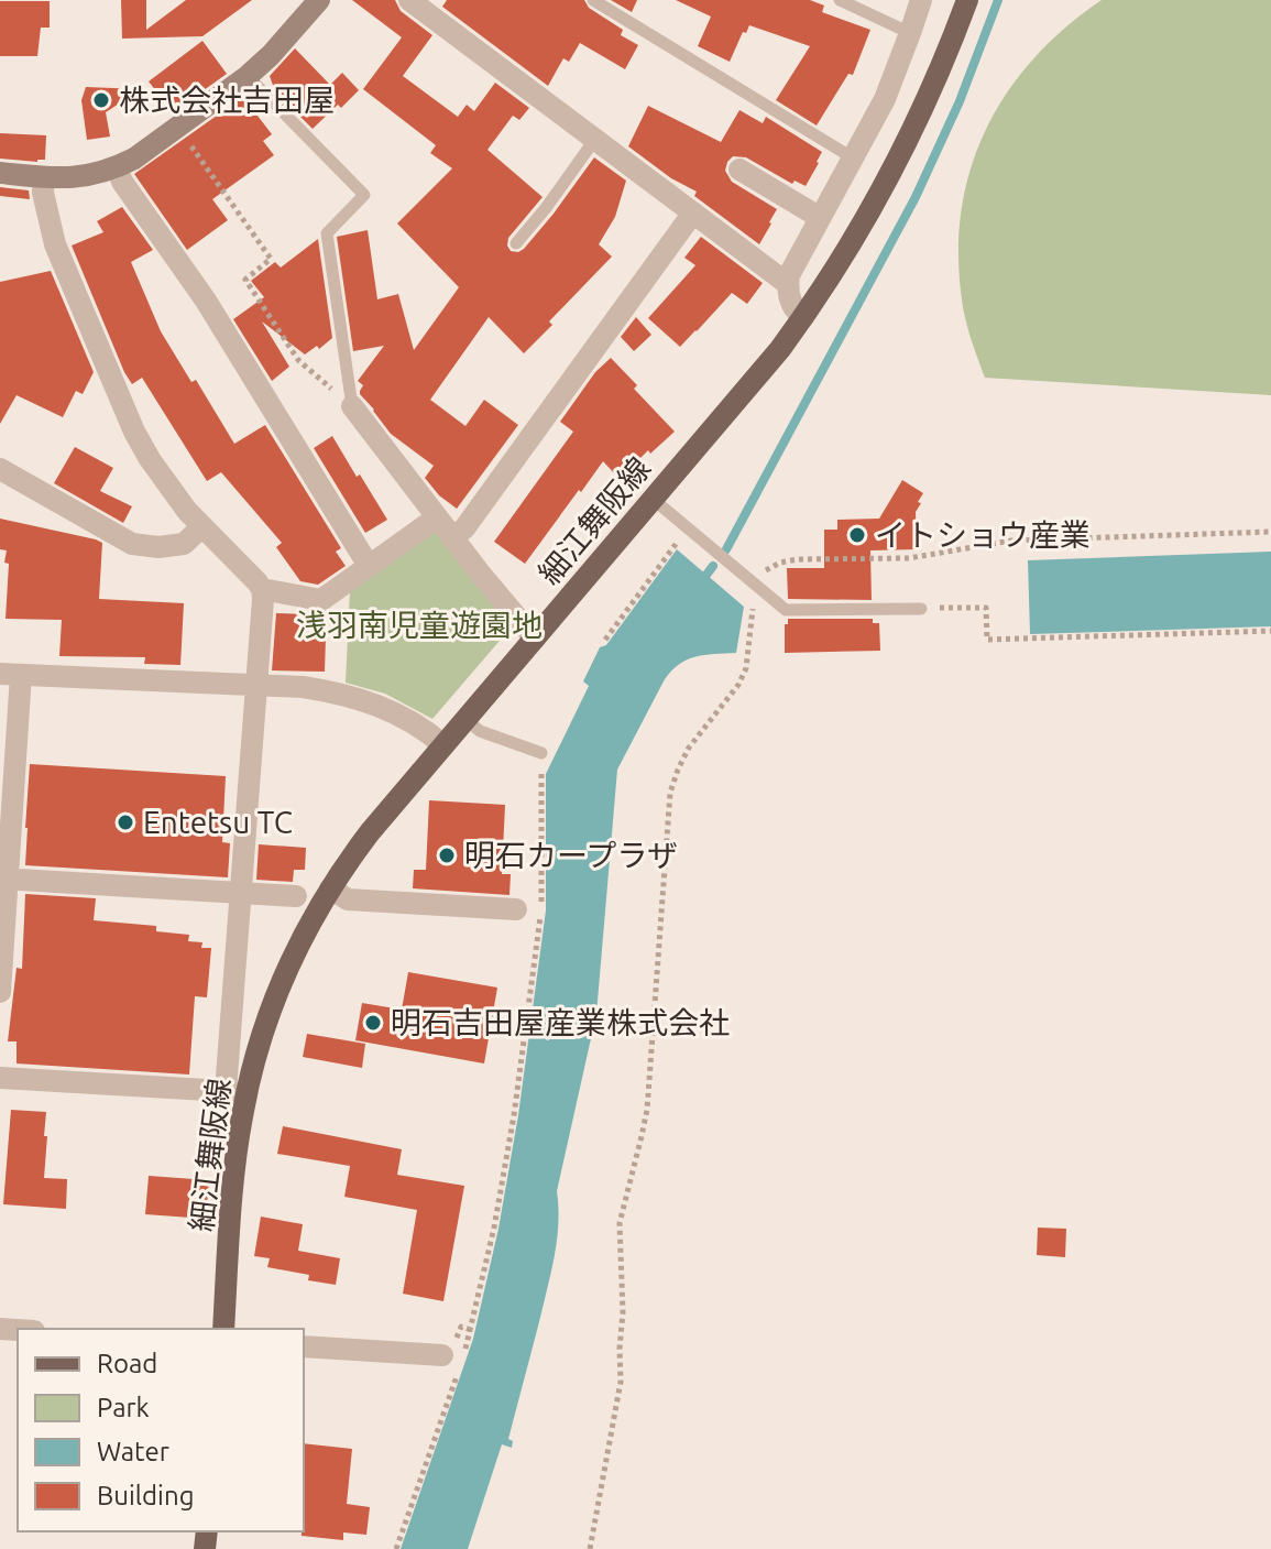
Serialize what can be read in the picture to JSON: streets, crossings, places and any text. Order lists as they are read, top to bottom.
{
  "streets": {
    "main road": ["細江舞阪線"]
  },
  "parks": ["浅羽南児童遊園地"],
  "places": [
    "株式会社吉田屋",
    "イトショウ産業",
    "Entetsu TC",
    "明石カープラザ",
    "明石吉田屋産業株式会社"
  ],
  "legend": [
    "Road",
    "Park",
    "Water",
    "Building"
  ]
}
